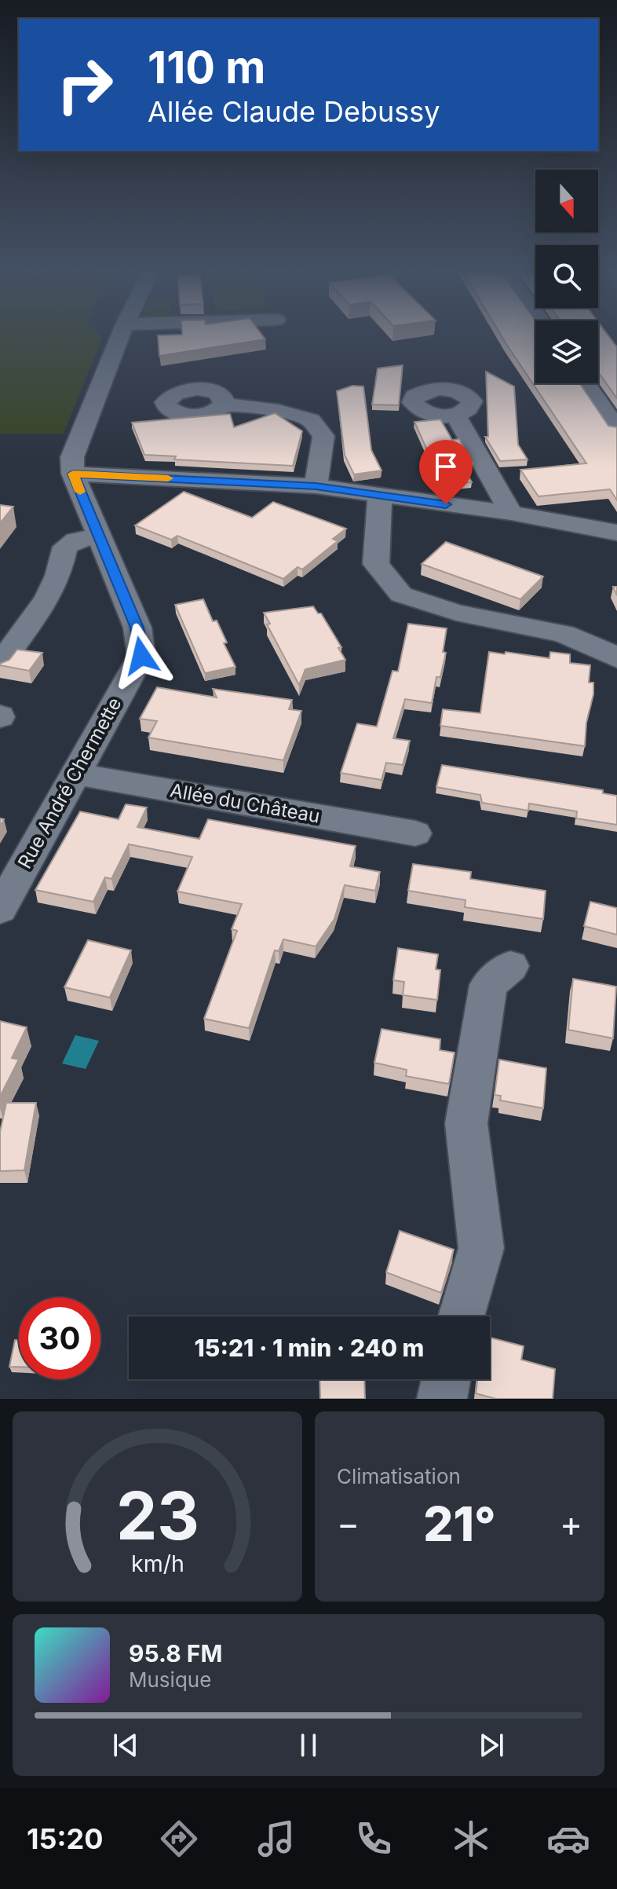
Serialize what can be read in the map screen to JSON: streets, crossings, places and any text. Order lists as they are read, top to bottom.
{
  "streets": {
    "street": ["Rue André Chermette", "Allée du Château"]
  },
  "crossings": [
    ["Rue André Chermette", "Allée du Château"]
  ],
  "north": "bottom",
  "page": {
    "turn": ["110 m", "Allée Claude Debussy"],
    "limit": "30",
    "trip": "15:21 · 1 min · 240 m",
    "tile": "Climatisation",
    "heat": ["−", "21°", "+"],
    "song": ["95.8 FM", "Musique"],
    "tabs": "15:20",
    "gauge": ["23", "km/h"]
  }
}
